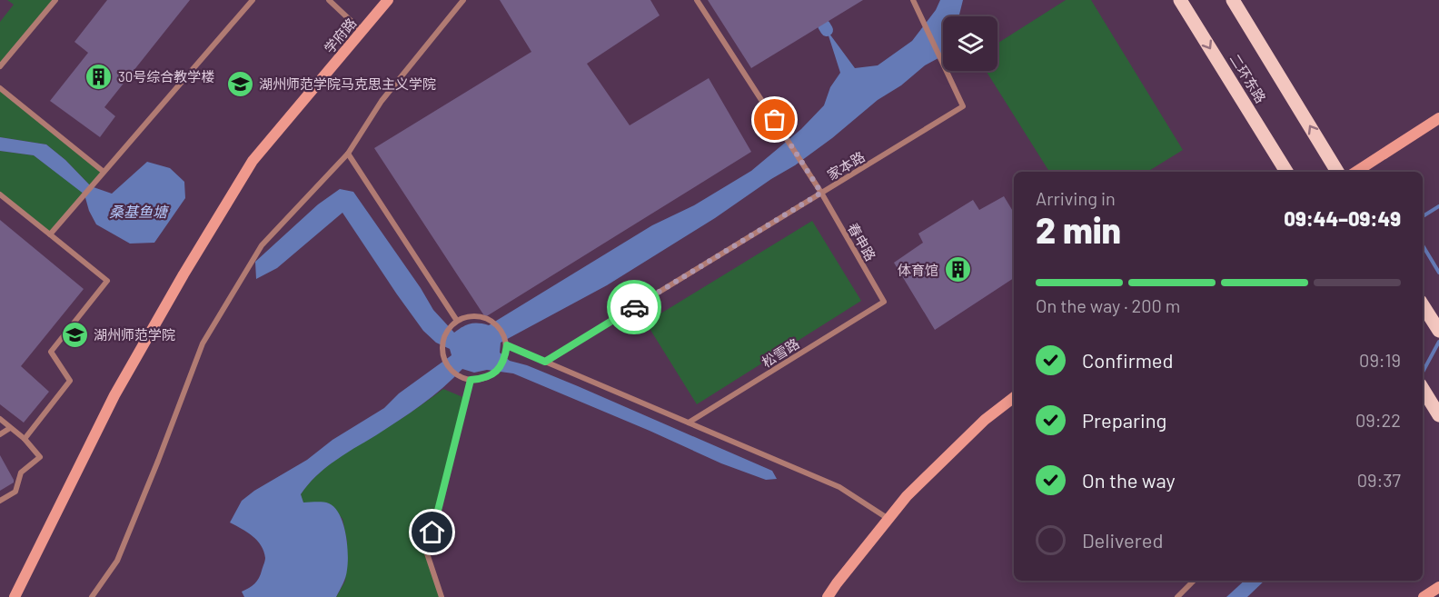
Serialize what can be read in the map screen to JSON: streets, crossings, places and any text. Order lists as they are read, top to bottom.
{
  "streets": {
    "main road": ["学府路", "二环东路"],
    "street": ["家本路", "春申路", "松雪路"]
  },
  "crossings": [
    ["家本路", "春申路"],
    ["春申路", "松雪路"]
  ],
  "water": ["桑基鱼塘"],
  "places": {
    "building": ["30号综合教学楼", "体育馆"],
    "school or university": ["湖州师范学院马克思主义学院", "湖州师范学院"]
  },
  "page": {
    "heading": ["2 min", "Arriving in", "09:44–09:49"],
    "bar": "On the way · 200 m",
    "list": [
      ["Confirmed", "09:19"],
      ["Preparing", "09:22"],
      ["On the way", "09:37"],
      "Delivered"
    ]
  }
}
